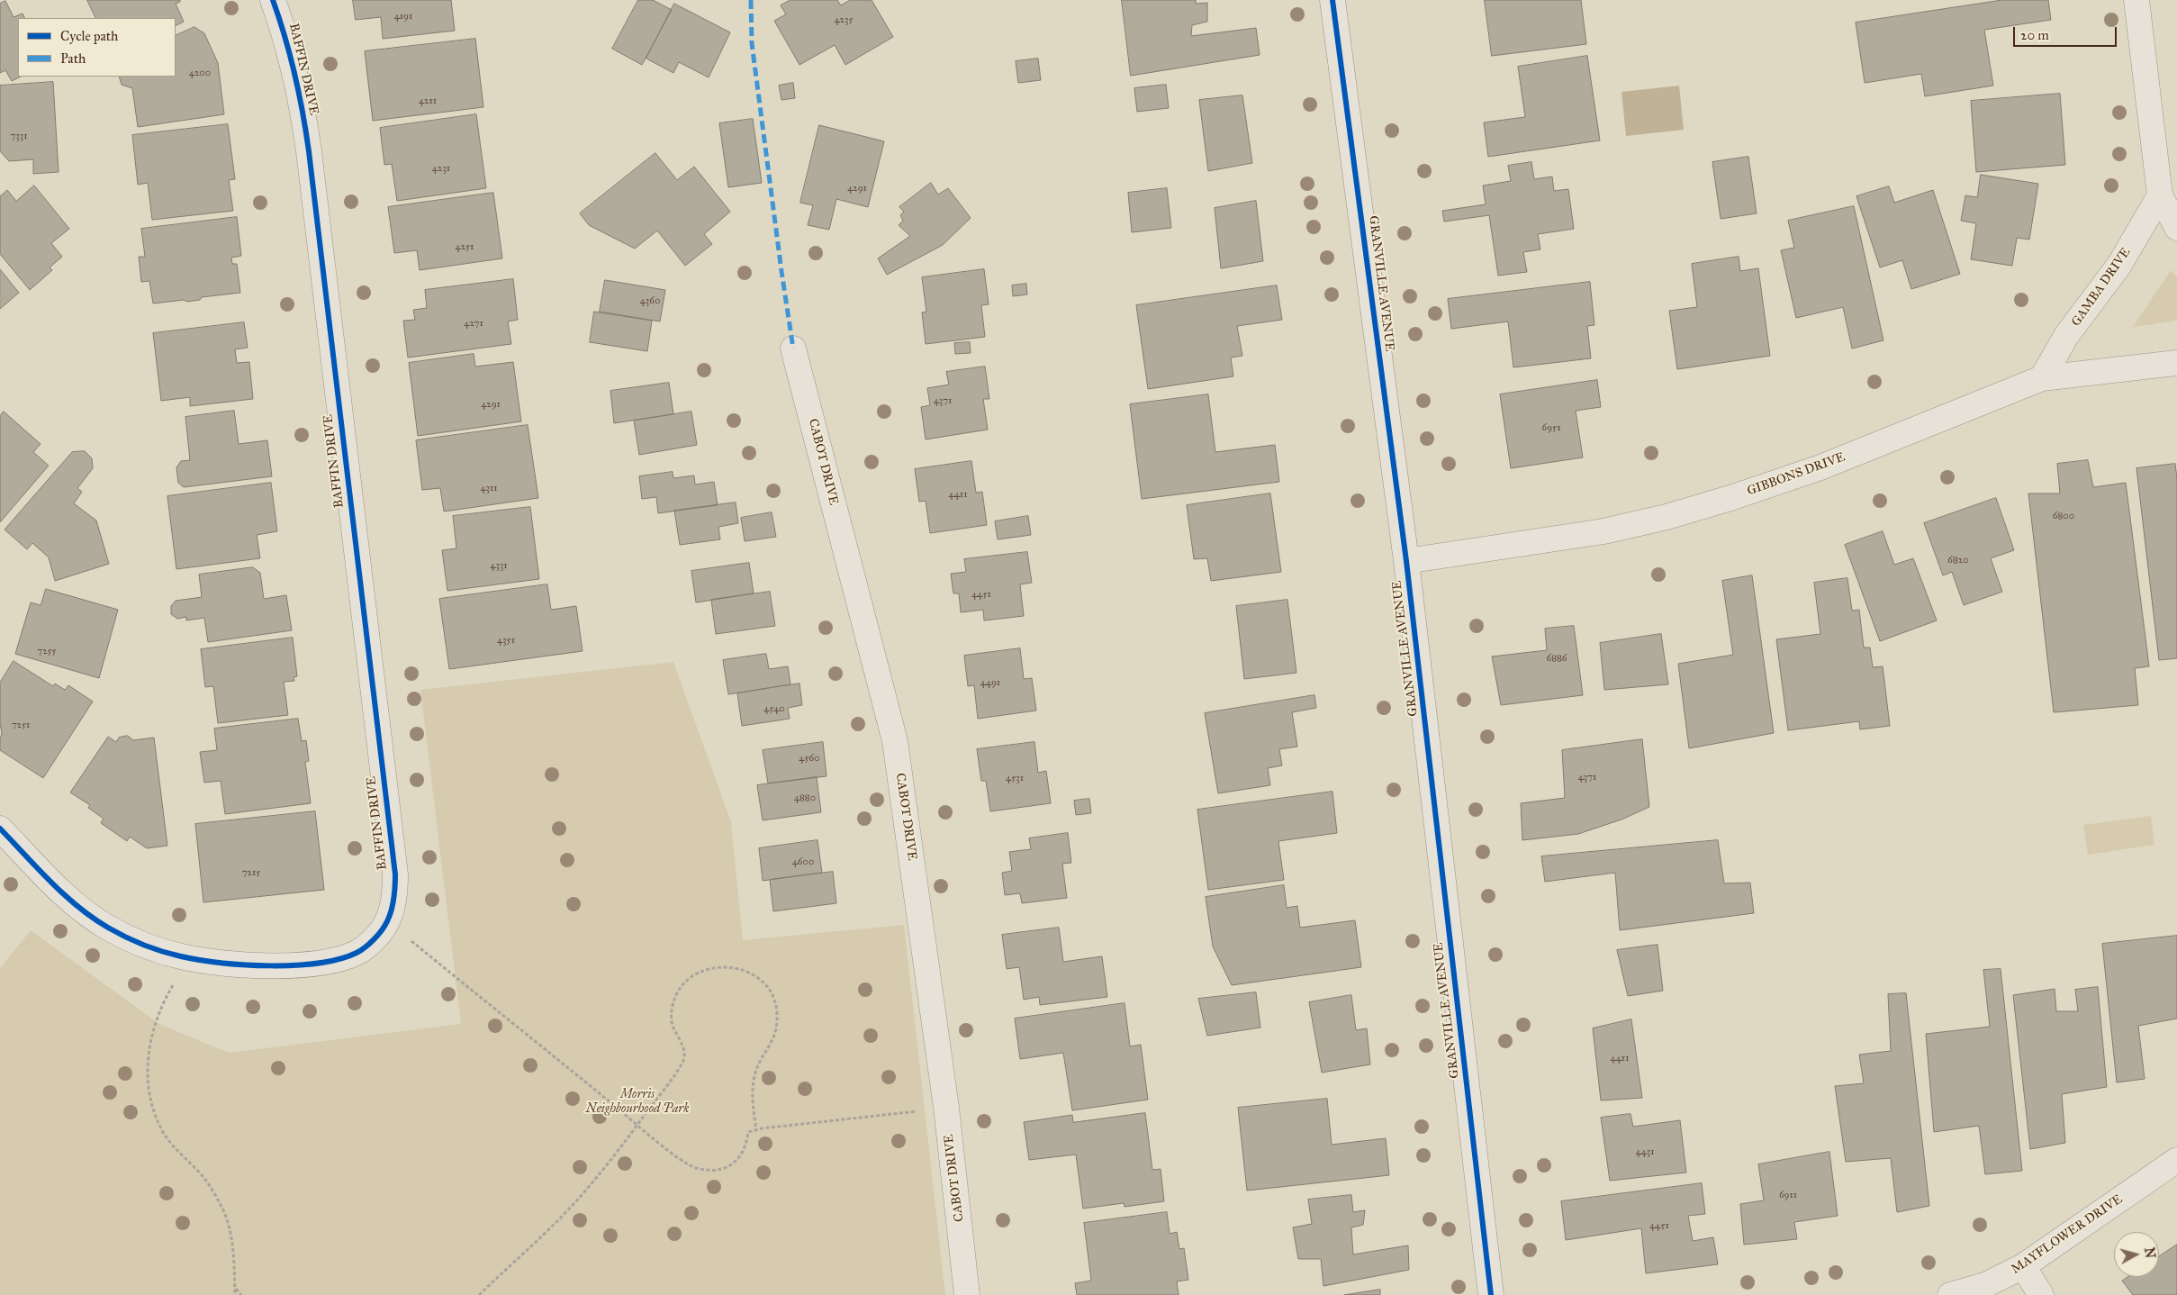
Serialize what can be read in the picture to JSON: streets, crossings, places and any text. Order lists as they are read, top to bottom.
{
  "streets": {
    "street": [
      "BAFFIN DRIVE",
      "GRANVILLE AVENUE",
      "GAMBA DRIVE",
      "CABOT DRIVE",
      "GIBBONS DRIVE",
      "MAYFLOWER DRIVE"
    ]
  },
  "crossings": [
    ["GRANVILLE AVENUE", "GIBBONS DRIVE"],
    ["GAMBA DRIVE", "GIBBONS DRIVE"]
  ],
  "parks": ["Morris Neighbourhood Park"],
  "house_numbers": [
    "4191",
    "4235",
    "4200",
    "4211",
    "7331",
    "4231",
    "4291",
    "4251",
    "4360",
    "4271",
    "4371",
    "4291",
    "6951",
    "4311",
    "4411",
    "6800",
    "6820",
    "4331",
    "4451",
    "4351",
    "7255",
    "6886",
    "4491",
    "4540",
    "7251",
    "4560",
    "4371",
    "4531",
    "4880",
    "4600",
    "7215",
    "4411",
    "4431",
    "6911",
    "4451"
  ],
  "legend": ["Cycle path", "Path"],
  "scale_bar": "20 m",
  "north": "right"
}
